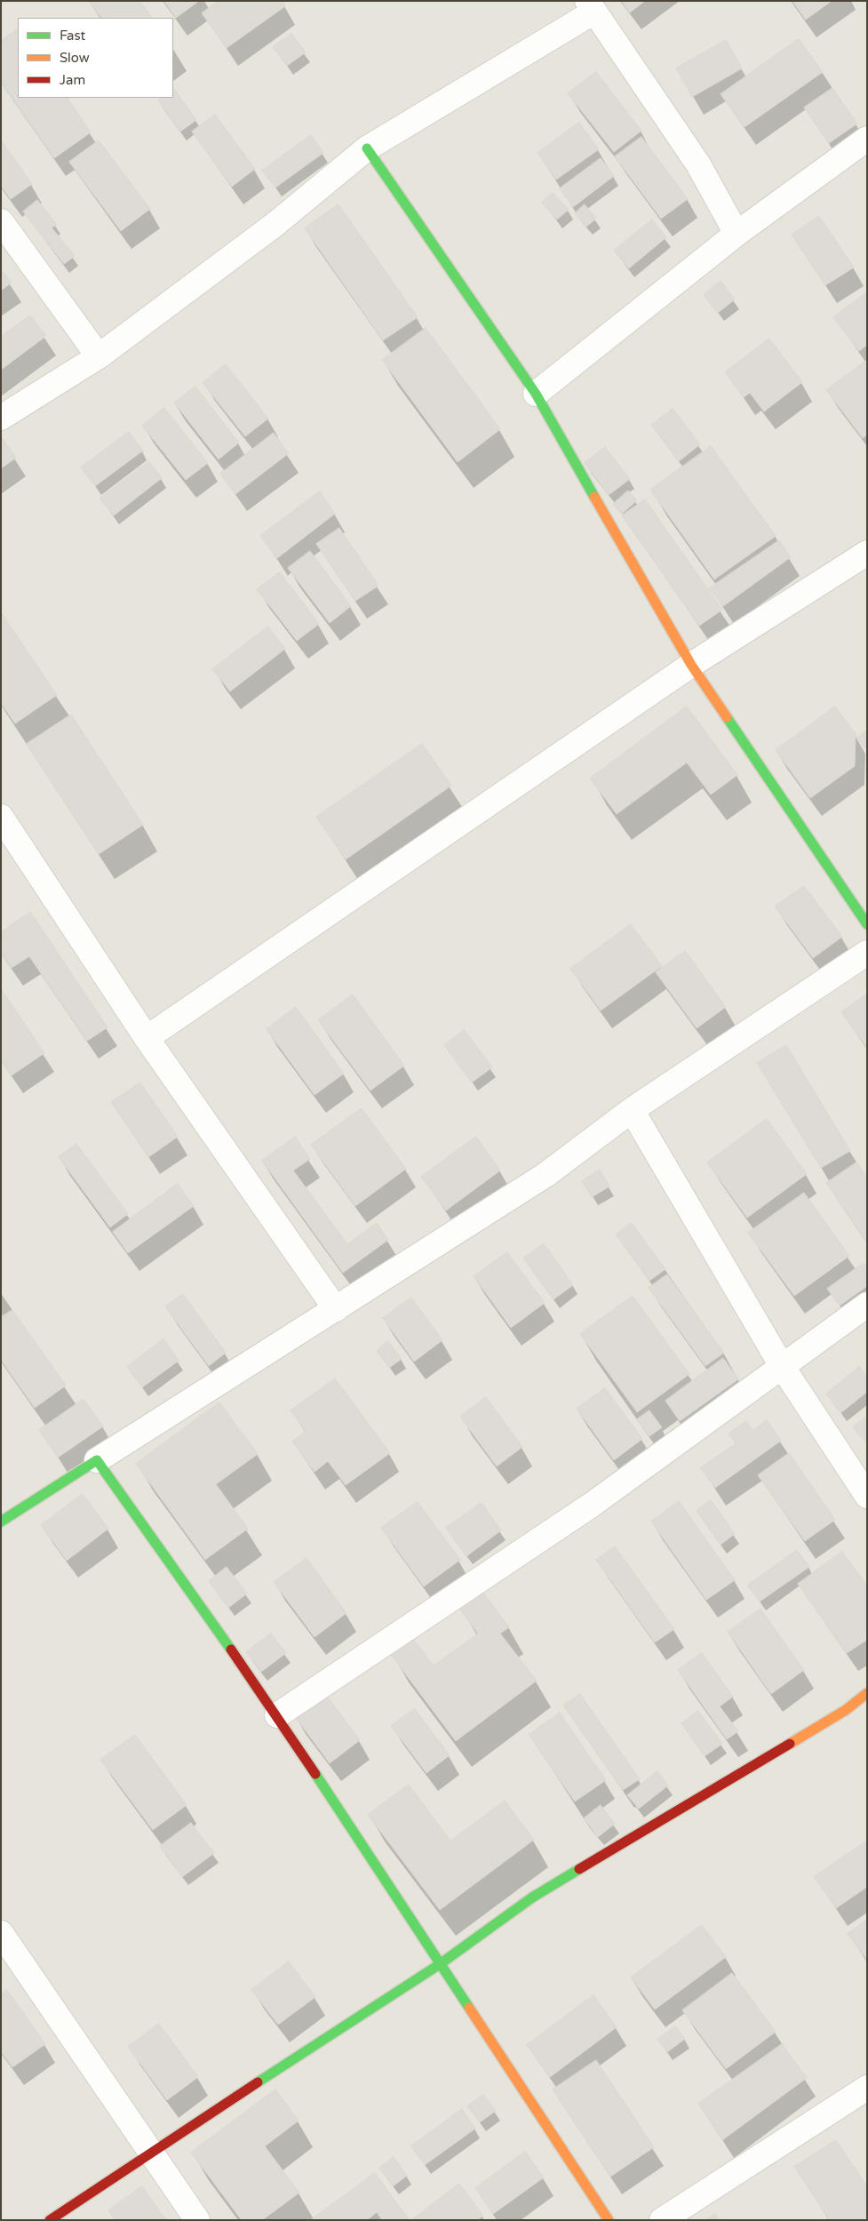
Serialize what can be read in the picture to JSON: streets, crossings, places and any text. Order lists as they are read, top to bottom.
{
  "legend": ["Fast", "Slow", "Jam"]
}
